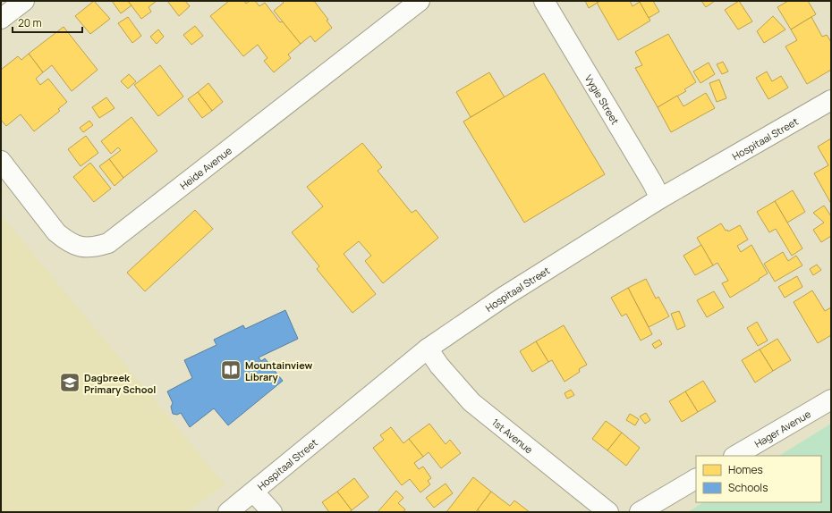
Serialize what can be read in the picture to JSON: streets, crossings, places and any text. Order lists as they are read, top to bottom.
{
  "streets": {
    "street": [
      "Vygie Street",
      "Hospitaal Street",
      "Heide Avenue",
      "Hager Avenue",
      "1st Avenue"
    ]
  },
  "crossings": [
    ["Vygie Street", "Hospitaal Street"],
    ["Hospitaal Street", "1st Avenue"]
  ],
  "places": {
    "library": ["Mountainview Library"],
    "school or university": ["Dagbreek Primary School"]
  },
  "legend": ["Homes", "Schools"],
  "scale_bar": "20 m"
}
